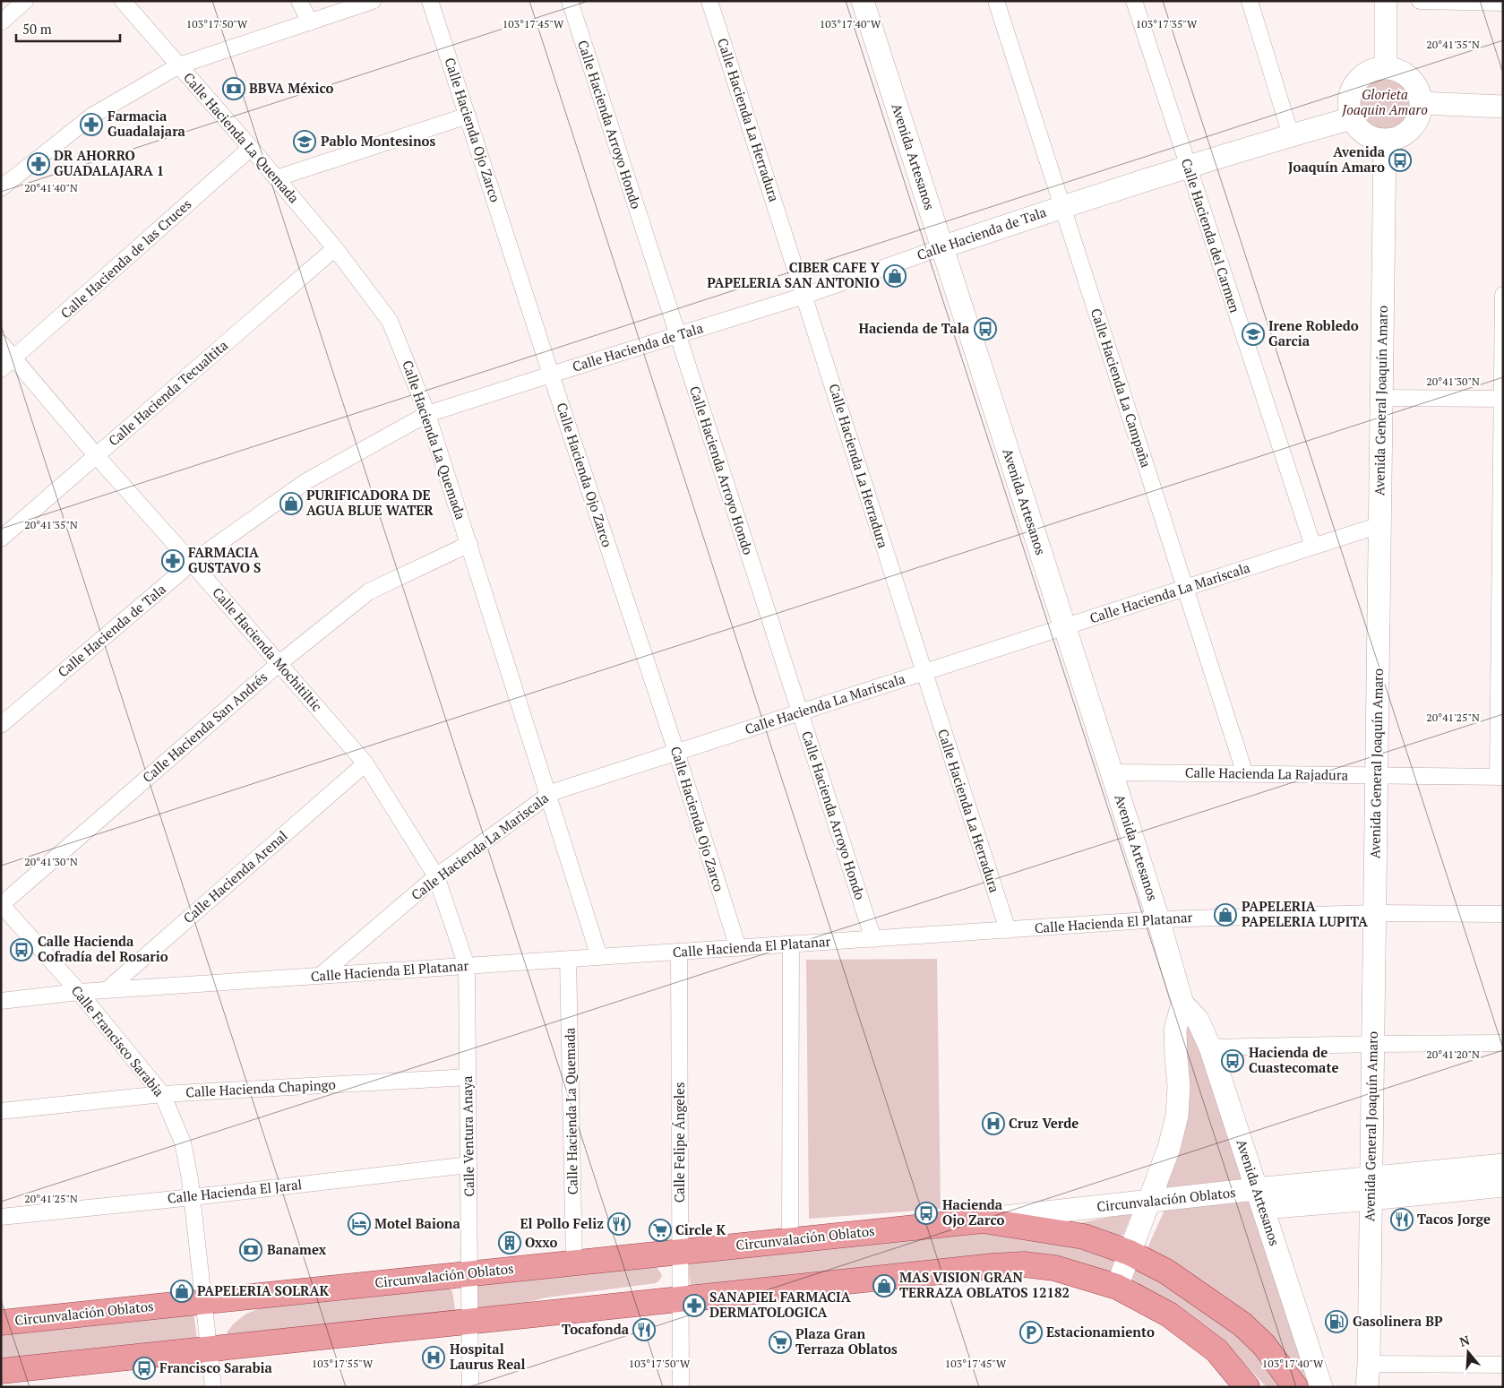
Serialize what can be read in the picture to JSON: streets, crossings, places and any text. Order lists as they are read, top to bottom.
{
  "streets": {
    "main road": ["Circunvalación Oblatos"],
    "street": [
      "Calle Hacienda La Herradura",
      "Calle Hacienda Arroyo Hondo",
      "Calle Hacienda Ojo Zarco",
      "Calle Hacienda La Quemada",
      "Avenida Artesanos",
      "Calle Hacienda de Tala",
      "Calle Hacienda del Carmen",
      "Calle Hacienda de las Cruces",
      "Calle Hacienda La Campaña",
      "Calle Hacienda Tecualtita",
      "Avenida General Joaquín Amaro",
      "Calle Hacienda La Mariscala",
      "Calle Hacienda Mochitiltic",
      "Calle Hacienda San Andrés",
      "Calle Hacienda La Rajadura",
      "Calle Hacienda Arenal",
      "Calle Hacienda El Platanar",
      "Calle Francisco Sarabia",
      "Calle Hacienda Chapingo",
      "Calle Ventura Anaya",
      "Calle Felipe Ángeles",
      "Calle Hacienda El Jaral"
    ]
  },
  "crossings": [
    ["Calle Hacienda La Herradura", "Calle Hacienda de Tala"],
    ["Calle Hacienda La Herradura", "Calle Hacienda La Mariscala"],
    ["Calle Hacienda La Herradura", "Calle Hacienda El Platanar"],
    ["Calle Hacienda Arroyo Hondo", "Calle Hacienda de Tala"],
    ["Calle Hacienda Arroyo Hondo", "Calle Hacienda La Mariscala"],
    ["Calle Hacienda Arroyo Hondo", "Calle Hacienda El Platanar"],
    ["Calle Hacienda Ojo Zarco", "Calle Hacienda de Tala"],
    ["Calle Hacienda Ojo Zarco", "Calle Hacienda La Mariscala"],
    ["Calle Hacienda Ojo Zarco", "Calle Hacienda El Platanar"],
    ["Calle Hacienda La Quemada", "Calle Hacienda de Tala"],
    ["Calle Hacienda La Quemada", "Calle Hacienda de las Cruces"],
    ["Calle Hacienda La Quemada", "Calle Hacienda Tecualtita"],
    ["Calle Hacienda La Quemada", "Calle Hacienda La Mariscala"],
    ["Calle Hacienda La Quemada", "Calle Hacienda San Andrés"],
    ["Calle Hacienda La Quemada", "Calle Hacienda El Platanar"],
    ["Calle Hacienda La Quemada", "Circunvalación Oblatos"],
    ["Avenida Artesanos", "Calle Hacienda de Tala"],
    ["Avenida Artesanos", "Calle Hacienda La Mariscala"],
    ["Avenida Artesanos", "Calle Hacienda La Rajadura"],
    ["Avenida Artesanos", "Calle Hacienda El Platanar"],
    ["Avenida Artesanos", "Circunvalación Oblatos"],
    ["Calle Hacienda de Tala", "Calle Hacienda del Carmen"],
    ["Calle Hacienda de Tala", "Calle Hacienda La Campaña"],
    ["Calle Hacienda de Tala", "Avenida General Joaquín Amaro"],
    ["Calle Hacienda de Tala", "Calle Hacienda Mochitiltic"],
    ["Calle Hacienda del Carmen", "Calle Hacienda La Mariscala"],
    ["Calle Hacienda de las Cruces", "Calle Hacienda Mochitiltic"],
    ["Calle Hacienda La Campaña", "Calle Hacienda La Mariscala"],
    ["Calle Hacienda La Campaña", "Calle Hacienda La Rajadura"],
    ["Calle Hacienda Tecualtita", "Calle Hacienda Mochitiltic"],
    ["Avenida General Joaquín Amaro", "Calle Hacienda La Mariscala"],
    ["Avenida General Joaquín Amaro", "Calle Hacienda La Rajadura"],
    ["Avenida General Joaquín Amaro", "Calle Hacienda El Platanar"],
    ["Avenida General Joaquín Amaro", "Circunvalación Oblatos"],
    ["Calle Hacienda La Mariscala", "Calle Hacienda Mochitiltic"],
    ["Calle Hacienda La Mariscala", "Calle Hacienda El Platanar"],
    ["Calle Hacienda Mochitiltic", "Calle Hacienda San Andrés"],
    ["Calle Hacienda Mochitiltic", "Calle Hacienda Arenal"],
    ["Calle Hacienda Mochitiltic", "Calle Hacienda El Platanar"],
    ["Calle Hacienda Mochitiltic", "Calle Ventura Anaya"],
    ["Calle Hacienda San Andrés", "Calle Francisco Sarabia"],
    ["Calle Hacienda Arenal", "Calle Hacienda El Platanar"],
    ["Calle Hacienda El Platanar", "Calle Francisco Sarabia"],
    ["Calle Hacienda El Platanar", "Calle Ventura Anaya"],
    ["Calle Hacienda El Platanar", "Calle Felipe Ángeles"],
    ["Calle Francisco Sarabia", "Calle Hacienda Chapingo"],
    ["Calle Francisco Sarabia", "Calle Hacienda El Jaral"],
    ["Calle Francisco Sarabia", "Circunvalación Oblatos"],
    ["Calle Hacienda Chapingo", "Calle Ventura Anaya"],
    ["Calle Ventura Anaya", "Calle Hacienda El Jaral"],
    ["Calle Ventura Anaya", "Circunvalación Oblatos"],
    ["Calle Felipe Ángeles", "Circunvalación Oblatos"]
  ],
  "parks": ["Glorieta Joaquin Amaro"],
  "places": {
    "bank": ["BBVA México", "Banamex"],
    "pharmacy": [
      "Farmacia Guadalajara",
      "DR AHORRO GUADALAJARA 1",
      "FARMACIA GUSTAVO S",
      "SANAPIEL FARMACIA DERMATOLOGICA"
    ],
    "school or university": ["Pablo Montesinos", "Irene Robledo Garcia"],
    "bus stop": [
      "Avenida Joaquín Amaro",
      "Hacienda de Tala",
      "Calle Hacienda Cofradía del Rosario",
      "Hacienda de Cuastecomate",
      "Hacienda Ojo Zarco",
      "Francisco Sarabia"
    ],
    "shop": [
      "CIBER CAFE Y PAPELERIA SAN ANTONIO",
      "PURIFICADORA DE AGUA BLUE WATER",
      "PAPELERIA PAPELERIA LUPITA",
      "MAS VISION GRAN TERRAZA OBLATOS 12182",
      "PAPELERIA SOLRAK"
    ],
    "hospital": ["Cruz Verde", "Hospital Laurus Real"],
    "restaurant": ["Tacos Jorge", "El Pollo Feliz", "Tocafonda"],
    "hotel": ["Motel Baiona"],
    "supermarket": ["Circle K", "Plaza Gran Terraza Oblatos"],
    "building": ["Oxxo"],
    "fuel station": ["Gasolinera BP"],
    "parking": ["Estacionamiento"]
  },
  "scale_bar": "50 m",
  "north": "top",
  "coordinates": [
    "103°17'50\"W",
    "103°17'45\"W",
    "103°17'40\"W",
    "103°17'35\"W",
    "20°41'35\"N",
    "20°41'40\"N",
    "20°41'30\"N",
    "20°41'25\"N",
    "20°41'20\"N",
    "103°17'55\"W"
  ]
}
